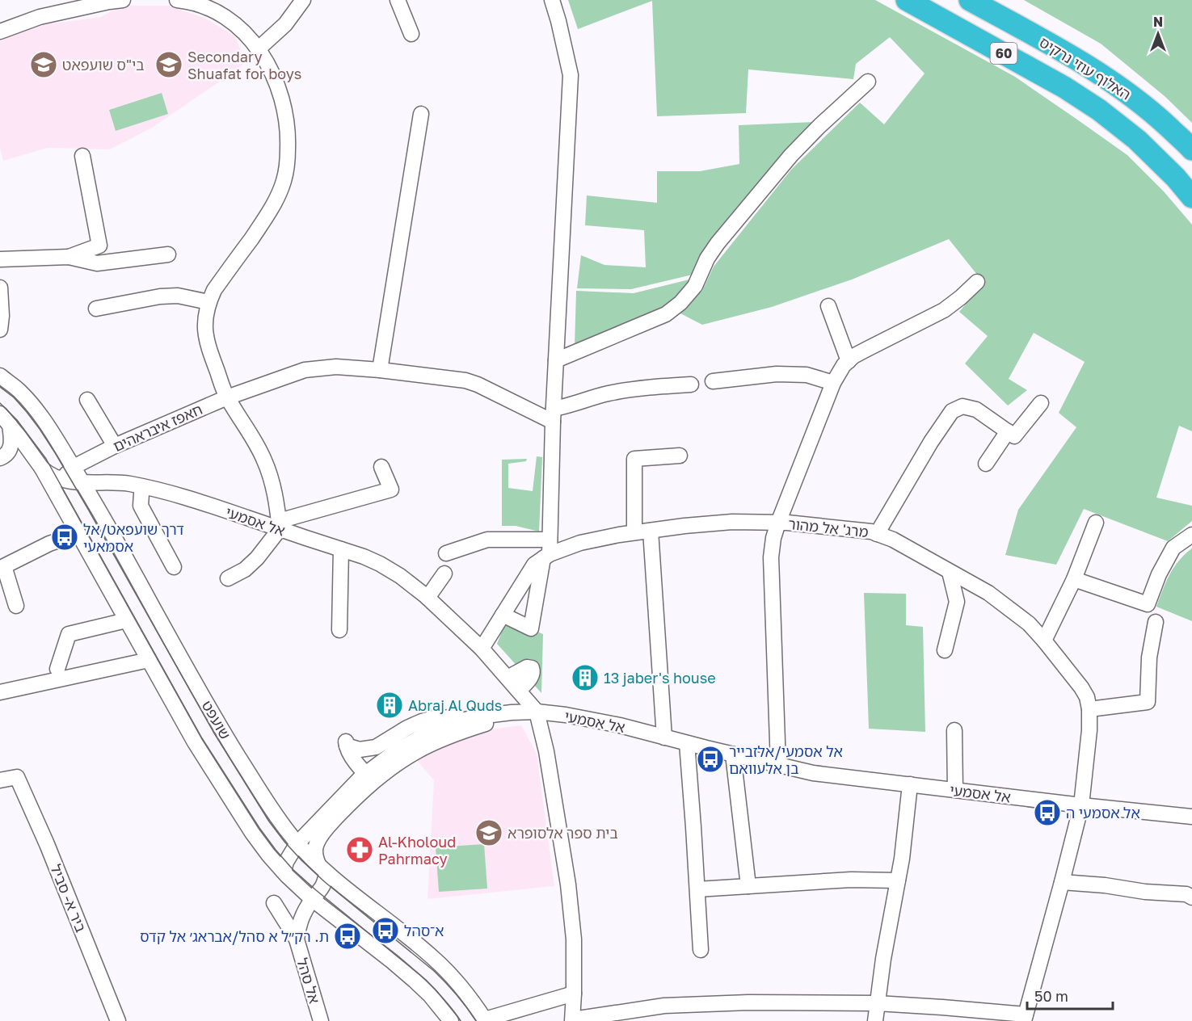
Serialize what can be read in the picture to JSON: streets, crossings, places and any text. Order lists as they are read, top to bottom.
{
  "streets": {
    "highway": ["60", "האלוף עוזי נרקיס"],
    "street": [
      "חאפז איבראהים",
      "אל אסמעי",
      "מרג' אל מהור",
      "שועפט",
      "ביר א- סביל",
      "אל סהל"
    ]
  },
  "crossings": [
    ["אל אסמעי", "מרג' אל מהור"],
    ["אל אסמעי", "שועפט"]
  ],
  "places": {
    "school or university": ["בי\"ס שועפאט", "Secondary Shuafat for boys", "בית ספר אלסופרא"],
    "bus stop": [
      "דרך שועפאט/אל אסמאעי",
      "אל אסמעי/אלזבייר בן אלעוואם",
      "אל אסמעי ה",
      "א־סהל",
      "ת. רק״ל א סהל/אבראג׳ אל קדס"
    ],
    "building": ["13 jaber's house", "Abraj Al Quds"],
    "pharmacy": ["Al-Kholoud Pahrmacy"]
  },
  "scale_bar": "50 m",
  "north": "top"
}
